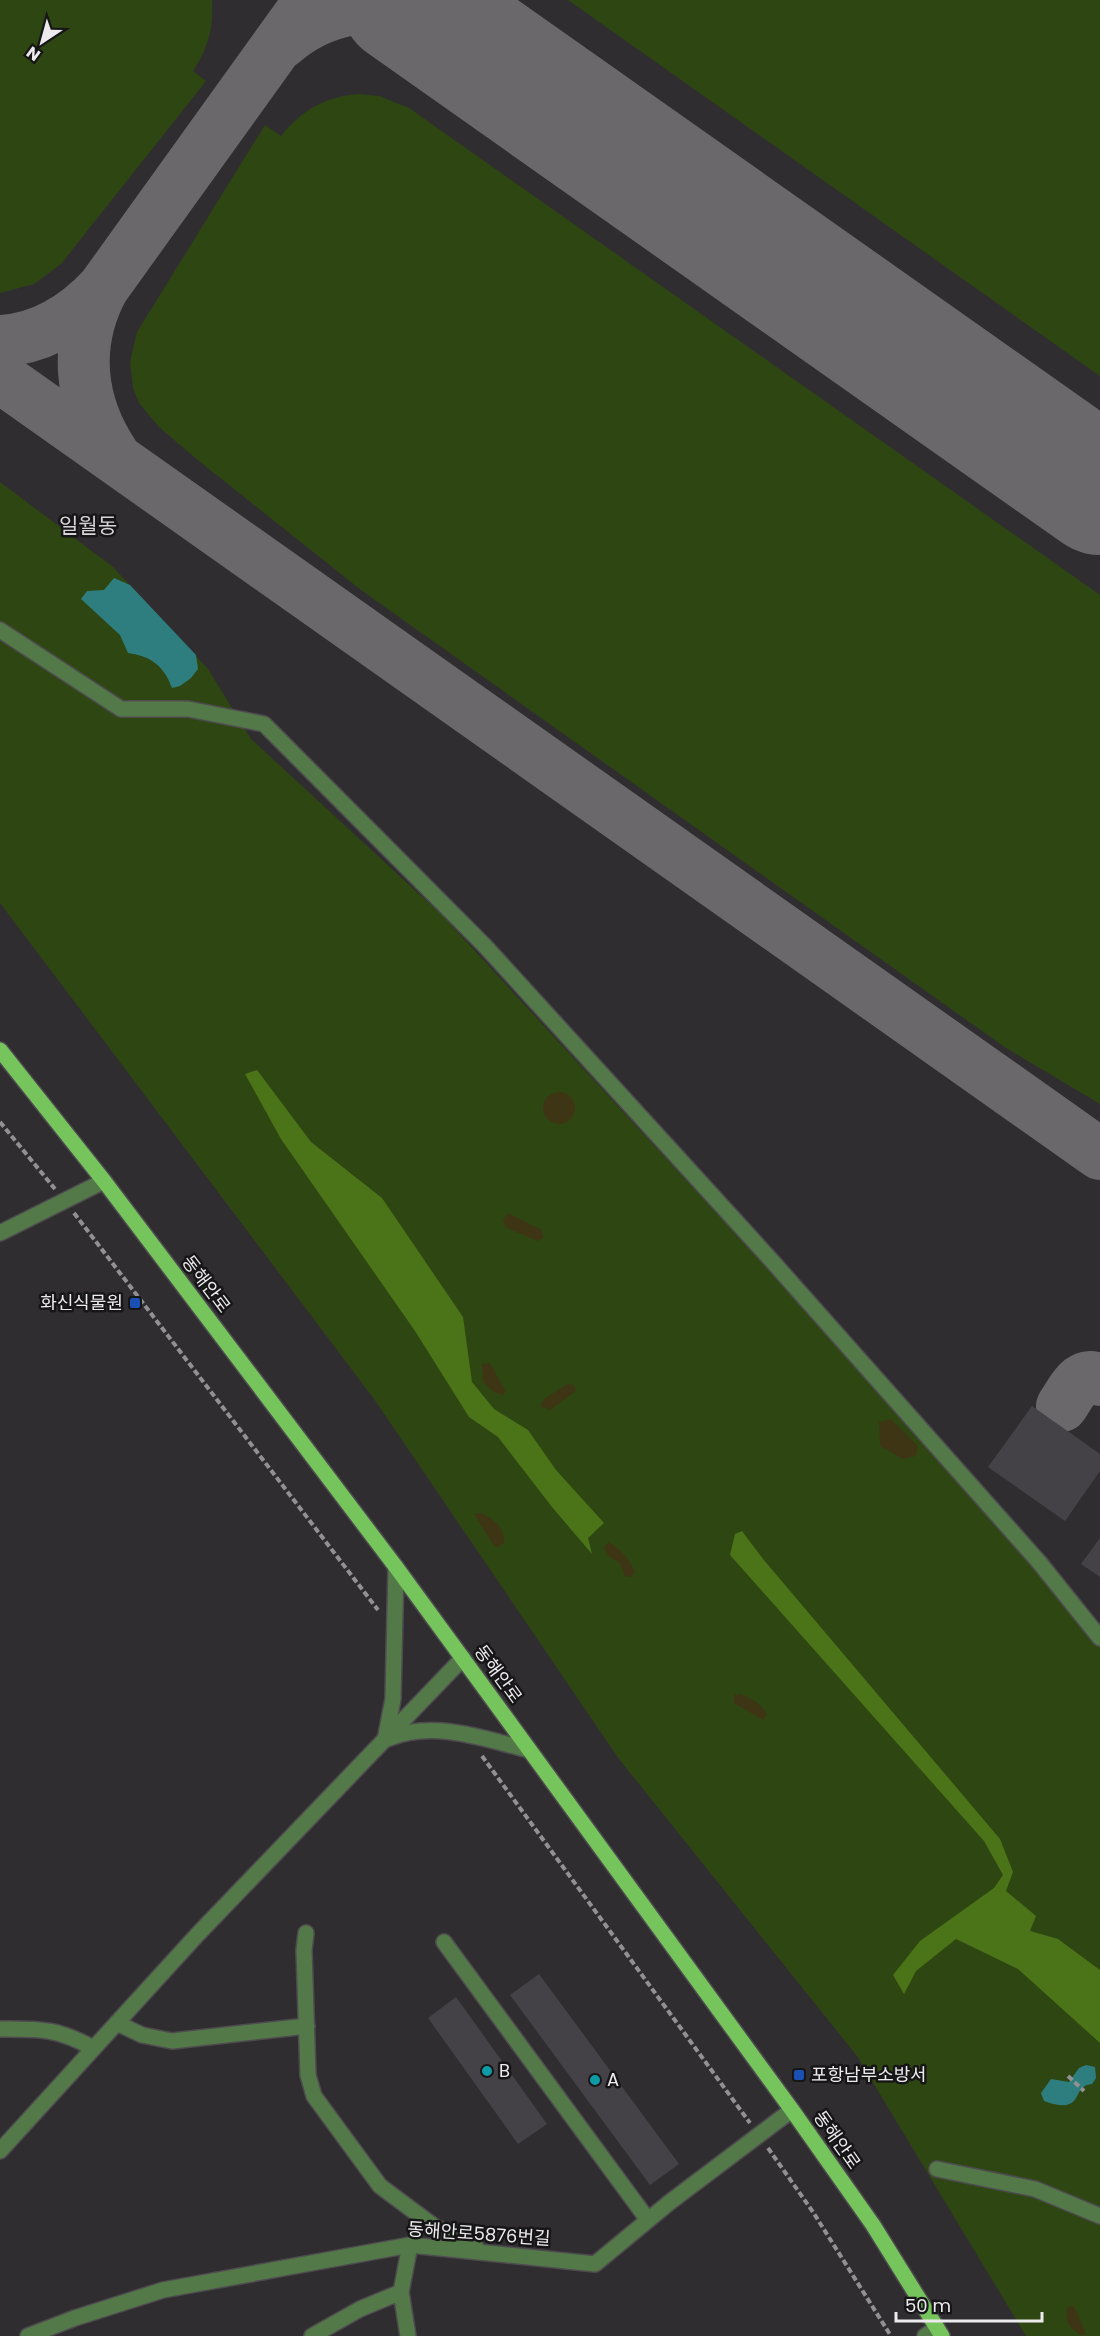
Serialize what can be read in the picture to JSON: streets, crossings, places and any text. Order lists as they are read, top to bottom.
{
  "streets": {
    "main road": ["동해안로"],
    "street": ["동해안로5876번길"]
  },
  "crossings": [
    ["동해안로", "동해안로5876번길"]
  ],
  "districts": ["일월동"],
  "places": {
    "transit": ["화신식물원", "포항남부소방서"],
    "other": ["B", "A"]
  },
  "scale_bar": "50 m",
  "north": "bottom left"
}
